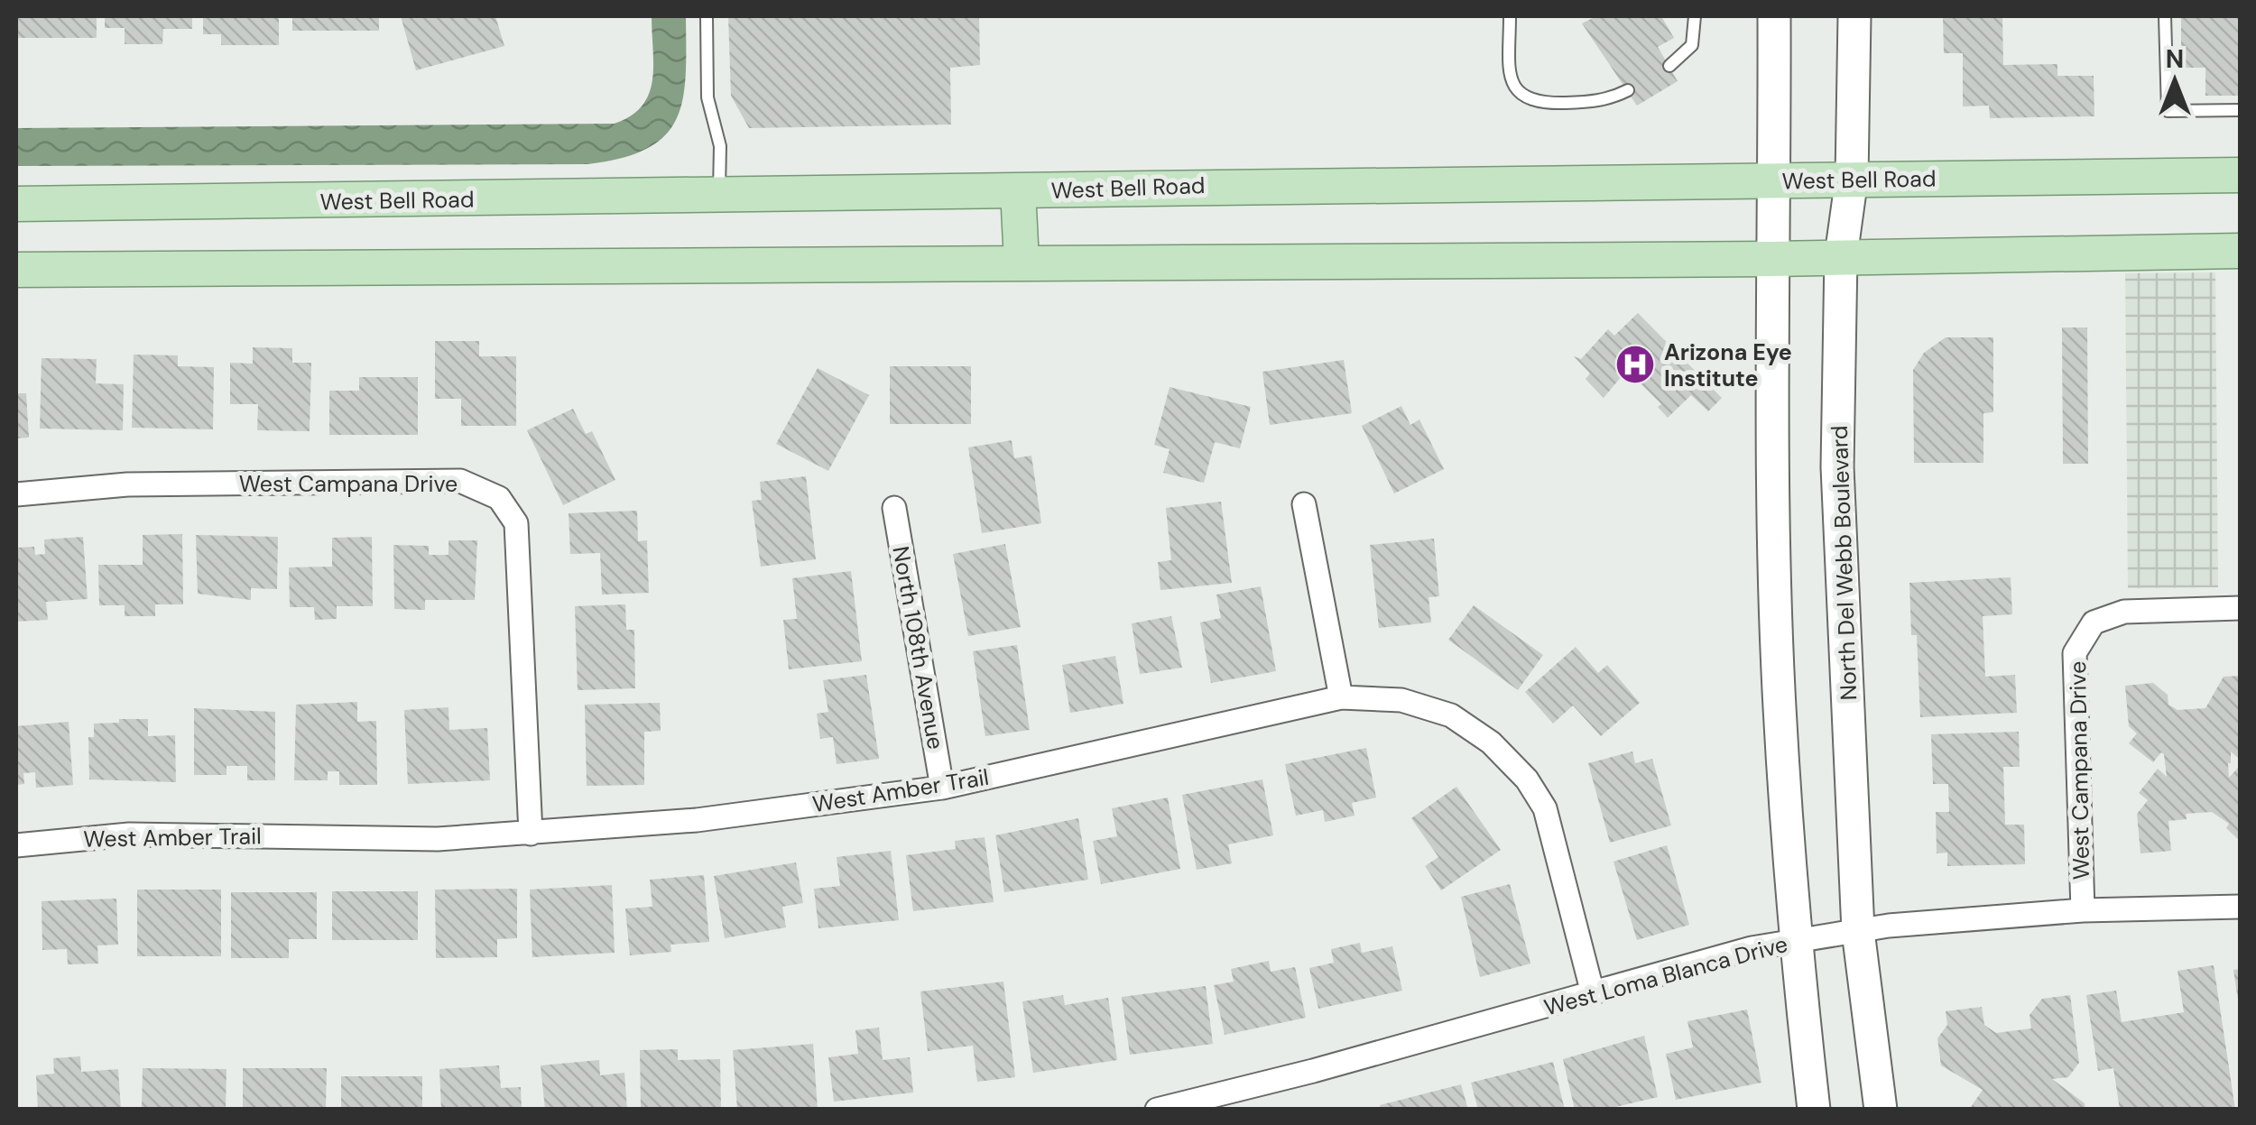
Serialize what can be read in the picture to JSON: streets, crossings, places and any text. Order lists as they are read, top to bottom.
{
  "streets": {
    "main road": ["West Bell Road"],
    "street": [
      "West Campana Drive",
      "North Del Webb Boulevard",
      "North 108th Avenue",
      "West Amber Trail",
      "West Loma Blanca Drive"
    ]
  },
  "crossings": [
    ["West Bell Road", "North Del Webb Boulevard"],
    ["West Campana Drive", "West Amber Trail"],
    ["West Campana Drive", "West Loma Blanca Drive"],
    ["North Del Webb Boulevard", "West Loma Blanca Drive"],
    ["North 108th Avenue", "West Amber Trail"],
    ["West Amber Trail", "West Loma Blanca Drive"]
  ],
  "places": {
    "hospital": ["Arizona Eye Institute"]
  },
  "north": "top"
}
